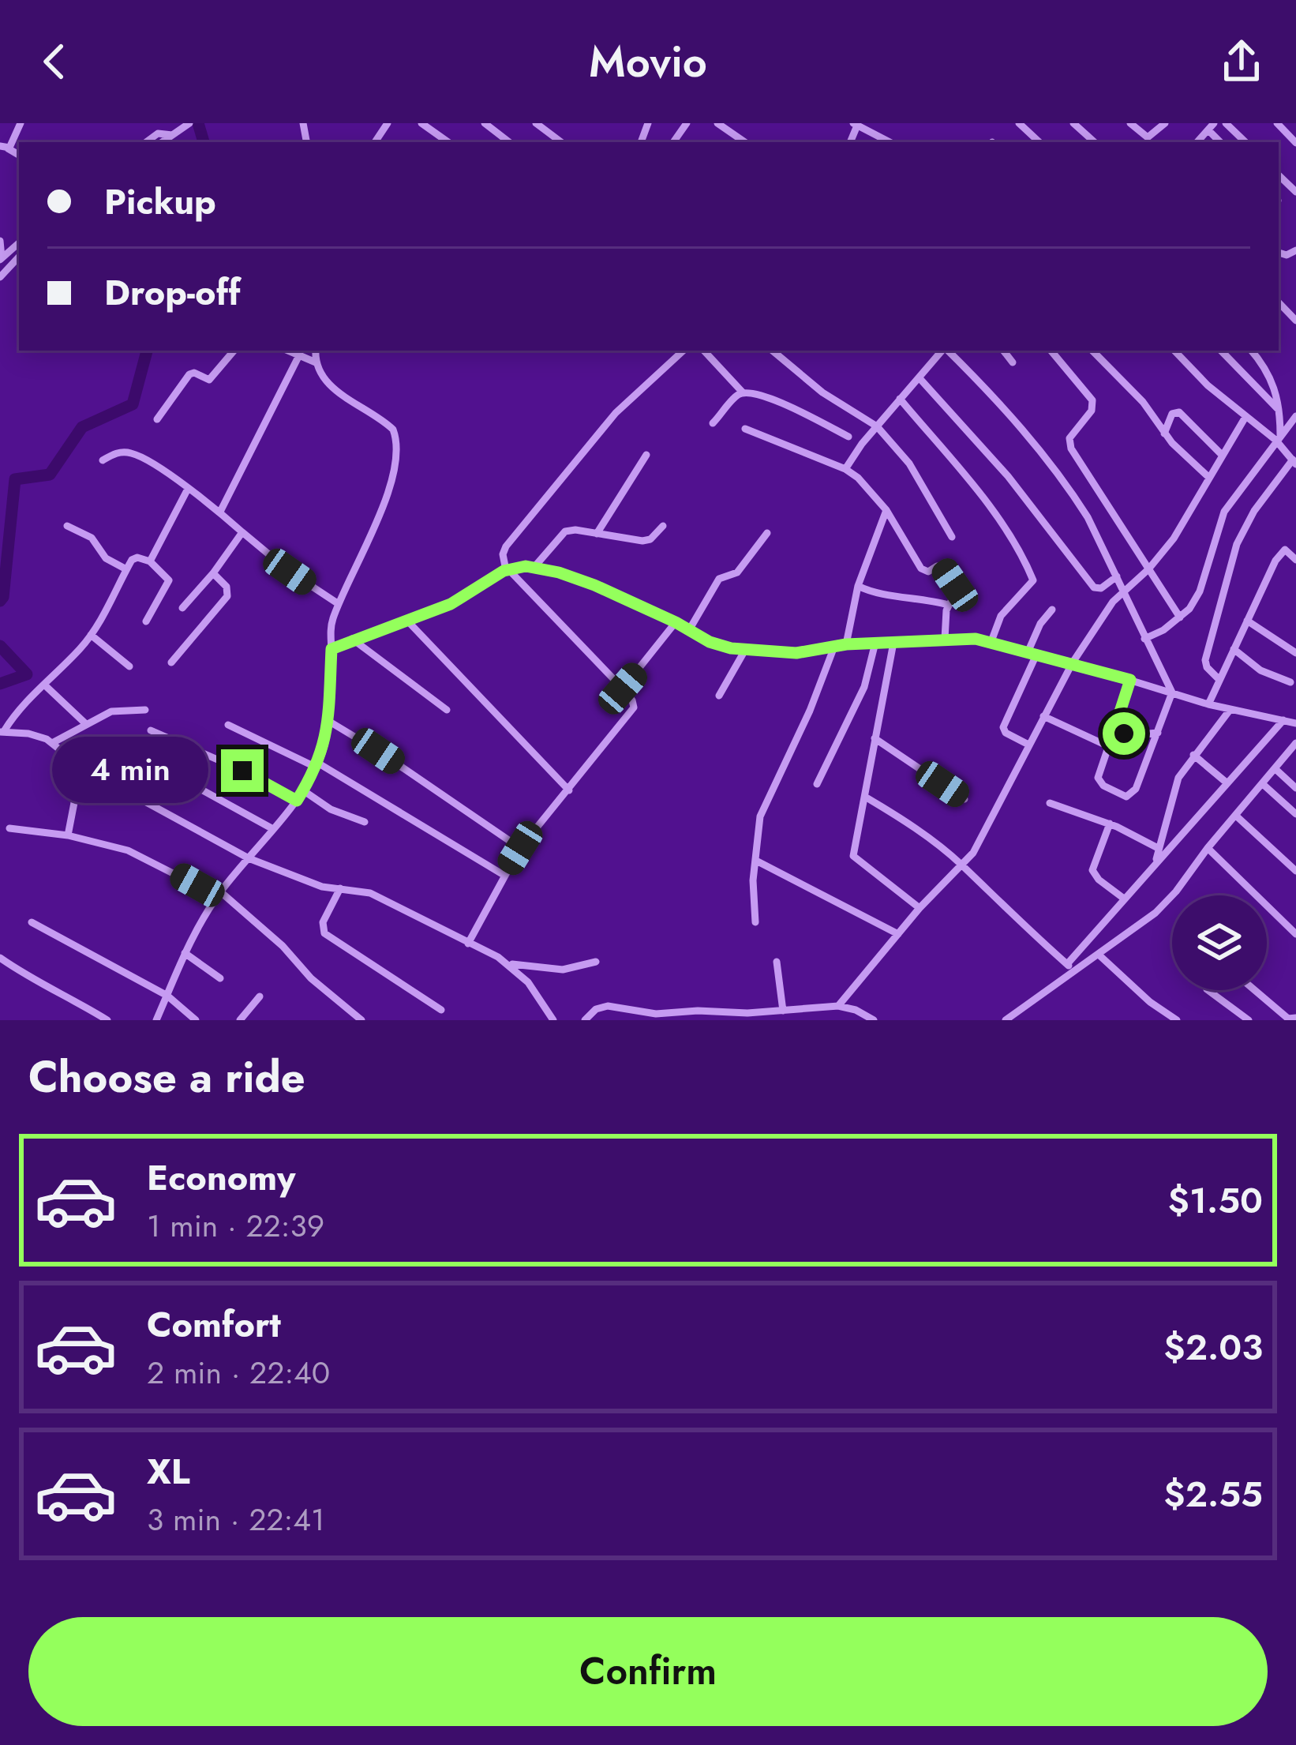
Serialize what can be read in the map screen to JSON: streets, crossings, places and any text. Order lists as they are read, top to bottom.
{
  "page": {
    "header": "Movio",
    "banner": ["Pickup", "Drop-off"],
    "bubble": "4 min",
    "heading": "Choose a ride",
    "list": [
      {
        "name": "Economy",
        "note": "1 min · 22:39",
        "value": "$1.50"
      },
      {
        "name": "Comfort",
        "note": "2 min · 22:40",
        "value": "$2.03"
      },
      {
        "name": "XL",
        "note": "3 min · 22:41",
        "value": "$2.55"
      }
    ],
    "buttons": "Confirm"
  }
}
